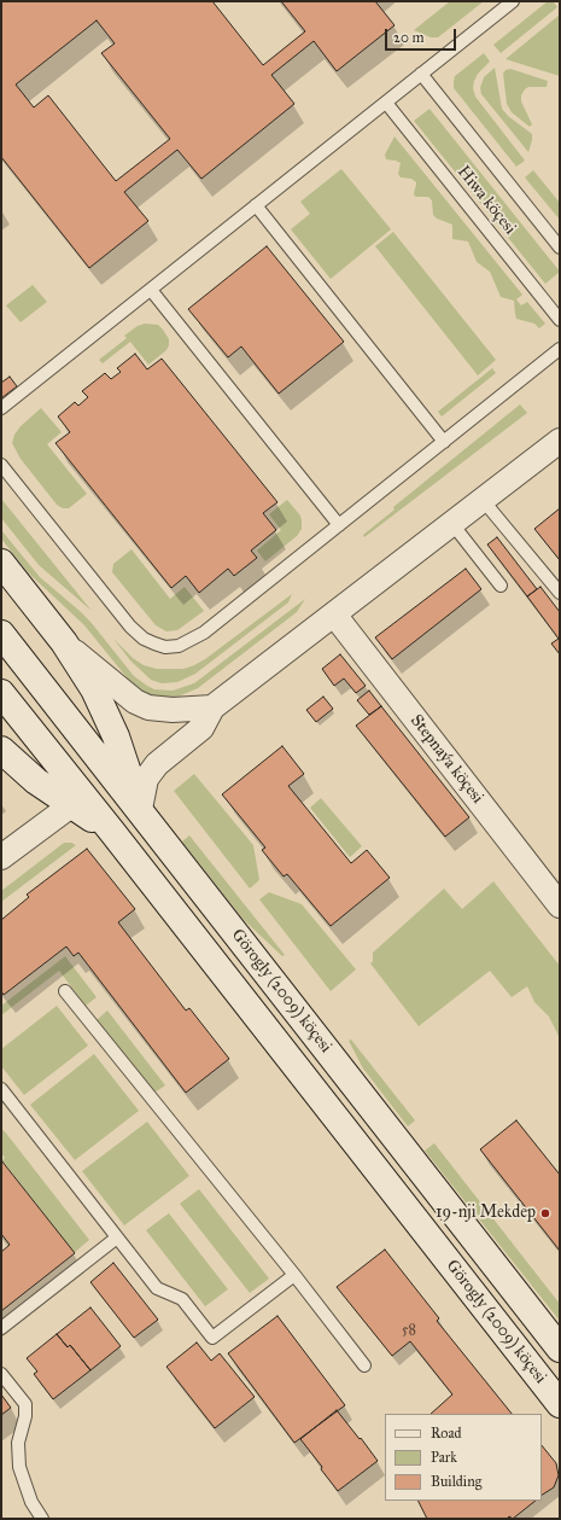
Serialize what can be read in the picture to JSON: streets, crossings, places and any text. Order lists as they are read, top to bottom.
{
  "streets": {
    "main road": ["Görogly (2009) köçesi"],
    "street": ["Stepnaýa köçesi"],
    "lane": ["Hiwa köçesi"]
  },
  "places": ["19-nji Mekdep"],
  "house_numbers": ["58"],
  "legend": ["Road", "Park", "Building"],
  "scale_bar": "20 m"
}
